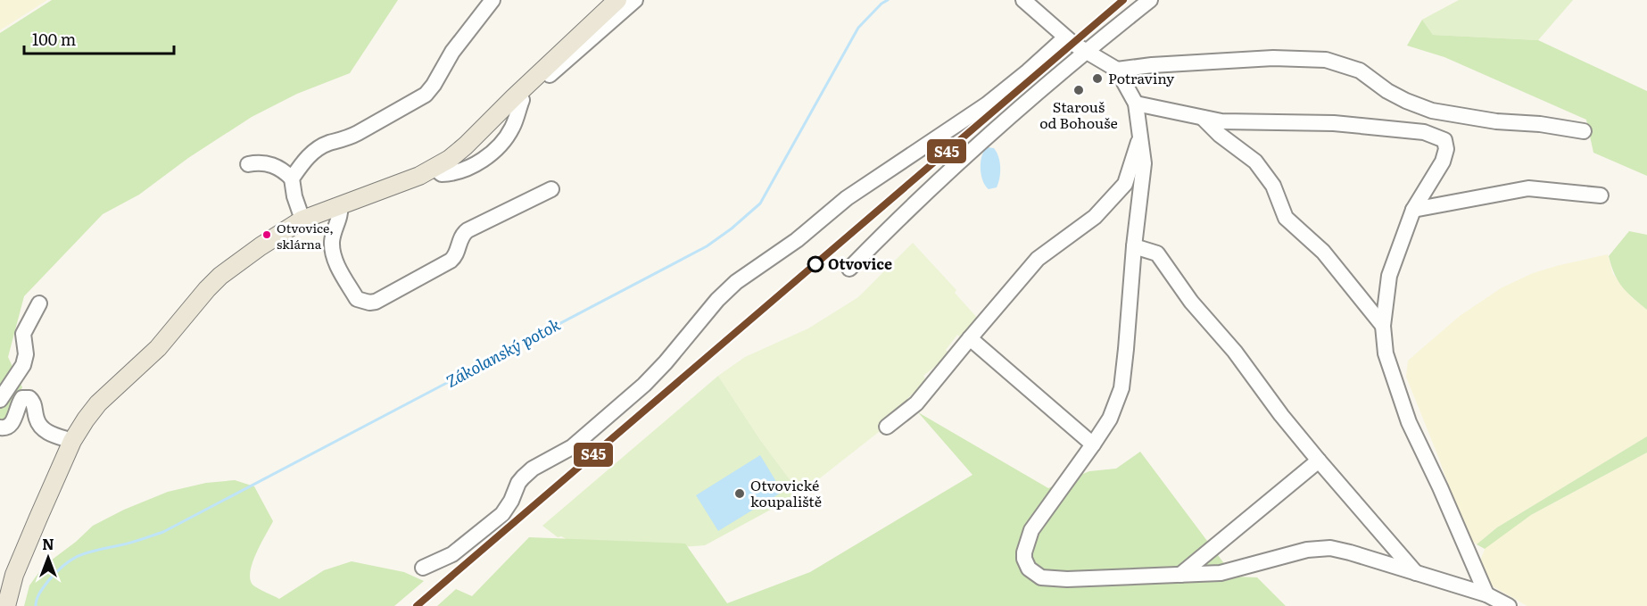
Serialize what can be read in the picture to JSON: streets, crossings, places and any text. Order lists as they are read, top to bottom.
{
  "water": ["Zákolanský potok"],
  "places": [
    "Potraviny",
    "Starouš od Bohouše",
    "Otvovice, sklárna",
    "Otvovice",
    "Otvovické koupaliště"
  ],
  "lines": ["transit line S45"],
  "scale_bar": "100 m",
  "north": "top"
}
